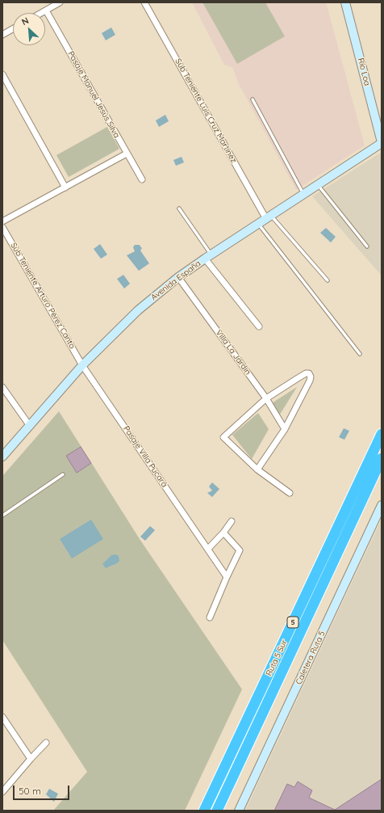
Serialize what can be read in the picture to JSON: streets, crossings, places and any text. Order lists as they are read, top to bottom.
{
  "streets": {
    "highway": ["5", "Ruta 5 Sur"],
    "main road": ["Río Loa", "Avenida España", "Caletera Ruta 5"],
    "street": [
      "Pasaje Manuel Jesús Silva",
      "Sub Teniente Luis Cruz Martínez",
      "Sub Teniente Arturo Pérez Canto",
      "Villa La Jardin",
      "Pasaje Villa Pucará"
    ]
  },
  "crossings": [
    ["Río Loa", "Avenida España"],
    ["Sub Teniente Luis Cruz Martínez", "Avenida España"],
    ["Avenida España", "Sub Teniente Arturo Pérez Canto"],
    ["Avenida España", "Villa La Jardin"],
    ["Avenida España", "Pasaje Villa Pucará"],
    ["Sub Teniente Arturo Pérez Canto", "Pasaje Villa Pucará"]
  ],
  "scale_bar": "50 m",
  "north": "top left"
}
